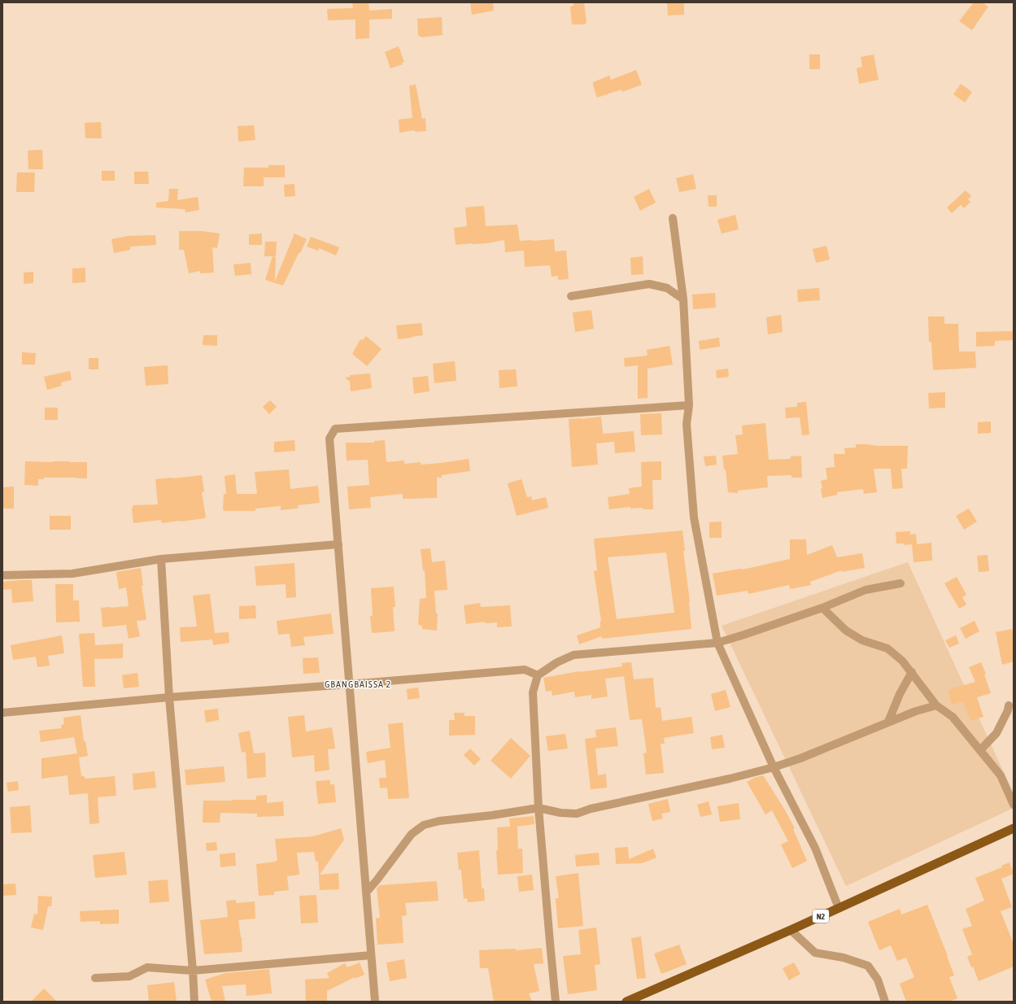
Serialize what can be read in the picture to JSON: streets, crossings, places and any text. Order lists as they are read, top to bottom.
{
  "streets": {
    "highway": ["N2"]
  },
  "districts": ["GBANGBAISSA 2"]
}
